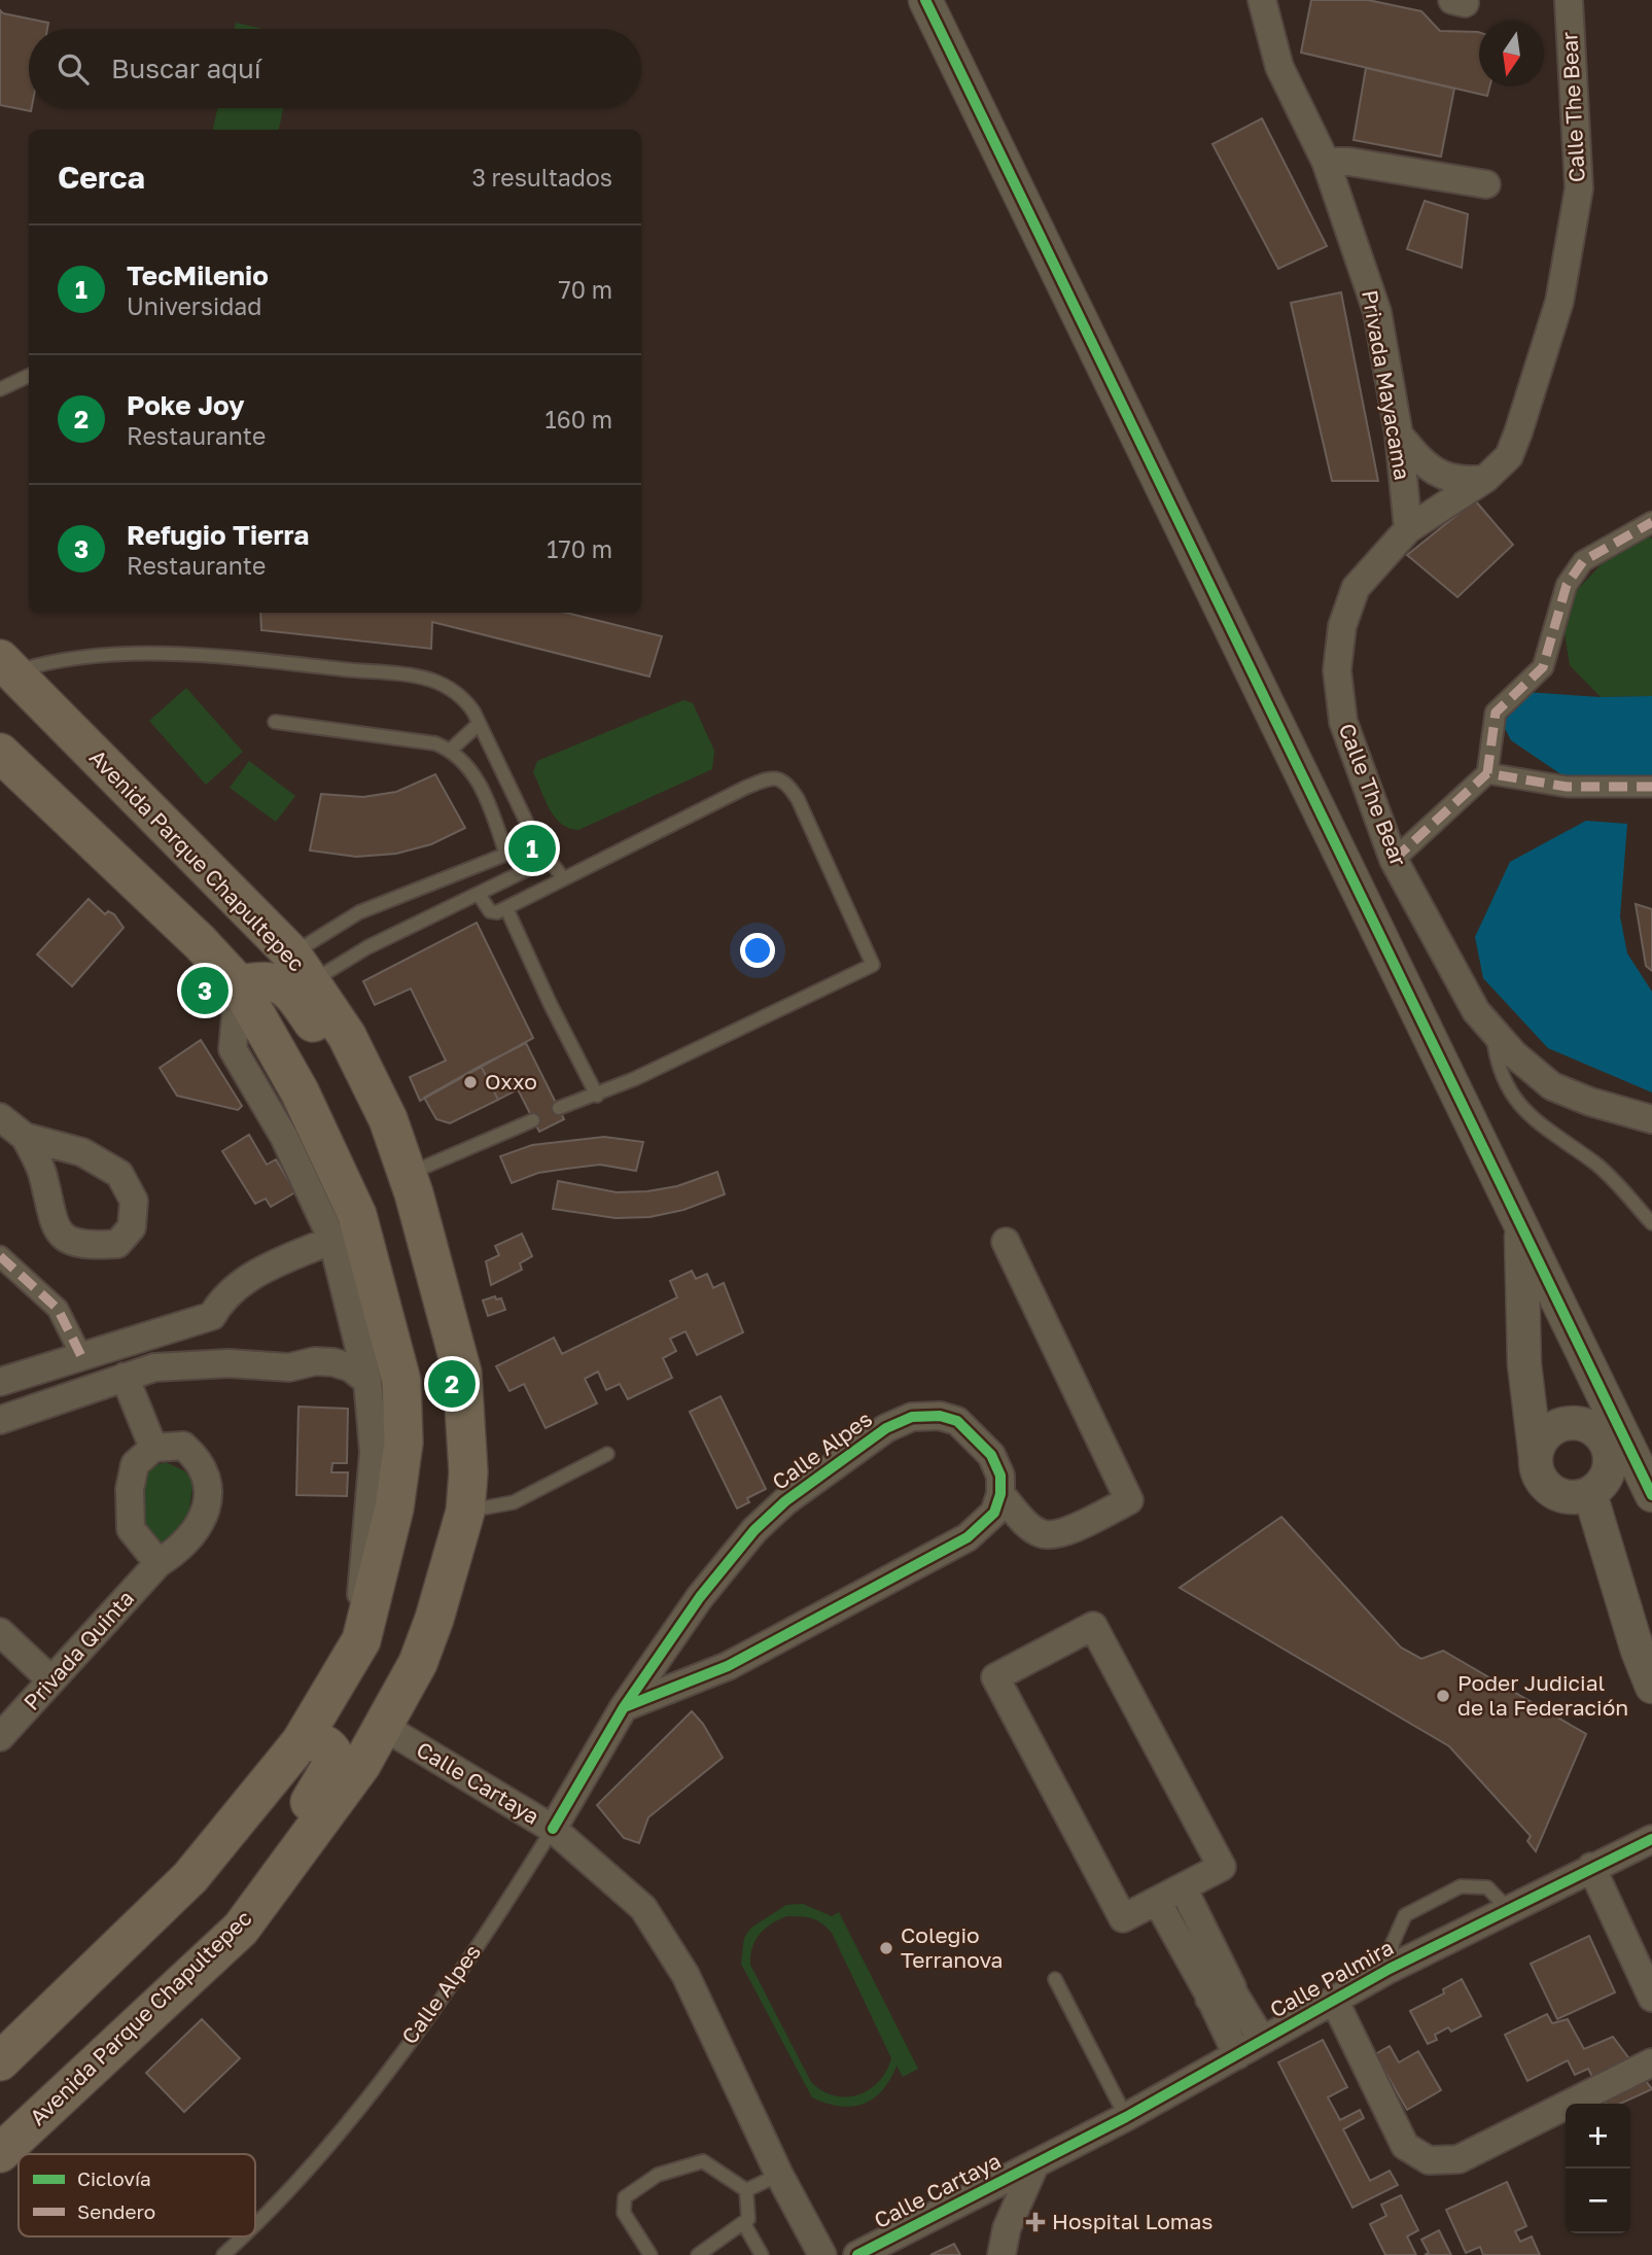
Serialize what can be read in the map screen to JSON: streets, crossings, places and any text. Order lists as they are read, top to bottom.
{
  "streets": {
    "main road": ["Avenida Parque Chapultepec"],
    "street": [
      "Calle The Bear",
      "Privada Mayacama",
      "Calle Alpes",
      "Privada Quinta",
      "Calle Cartaya",
      "Calle Palmira"
    ]
  },
  "crossings": [
    ["Calle The Bear", "Privada Mayacama"],
    ["Avenida Parque Chapultepec", "Calle Cartaya"],
    ["Calle Alpes", "Calle Cartaya"],
    ["Calle Cartaya", "Calle Palmira"]
  ],
  "places": {
    "other": ["Oxxo", "Poder Judicial de la Federación", "Colegio Terranova"],
    "health": ["Hospital Lomas"]
  },
  "legend": ["Ciclovía", "Sendero"],
  "north": "bottom",
  "page": {
    "search": "Buscar aquí",
    "heading": ["Cerca", "3 resultados"],
    "list": [
      {
        "mark": "1",
        "name": "TecMilenio",
        "note": "Universidad",
        "value": "70 m"
      },
      {
        "mark": "2",
        "name": "Poke Joy",
        "note": "Restaurante",
        "value": "160 m"
      },
      {
        "mark": "3",
        "name": "Refugio Tierra",
        "note": "Restaurante",
        "value": "170 m"
      }
    ],
    "pins": ["1", "3", "2"],
    "map_buttons": ["+", "−"]
  }
}
